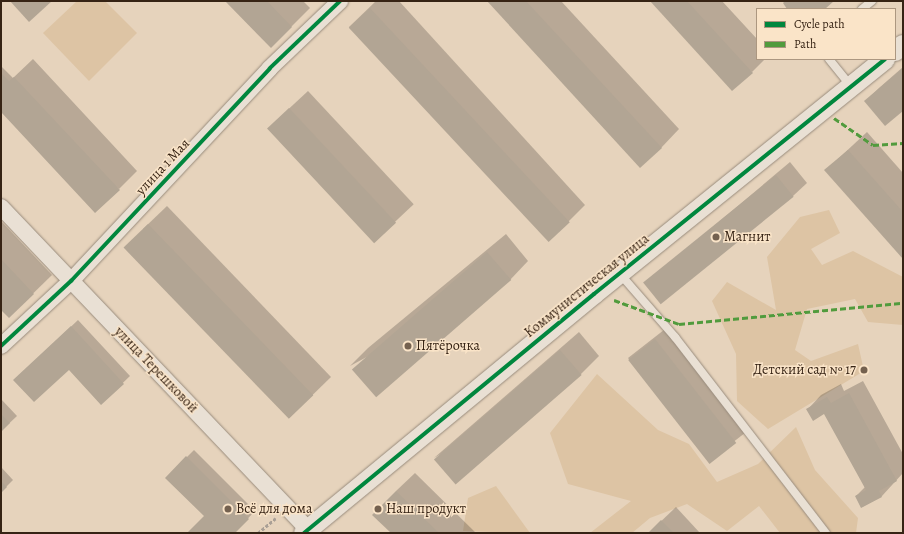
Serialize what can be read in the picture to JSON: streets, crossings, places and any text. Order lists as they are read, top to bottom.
{
  "streets": {
    "street": ["улица 1 Мая", "Коммунистическая улица", "улица Терешковой"]
  },
  "crossings": [
    ["улица 1 Мая", "улица Терешковой"],
    ["Коммунистическая улица", "улица Терешковой"]
  ],
  "places": [
    "Магнит",
    "Пятёрочка",
    "Детский сад № 17",
    "Всё для дома",
    "Наш продукт"
  ],
  "legend": ["Cycle path", "Path"]
}
